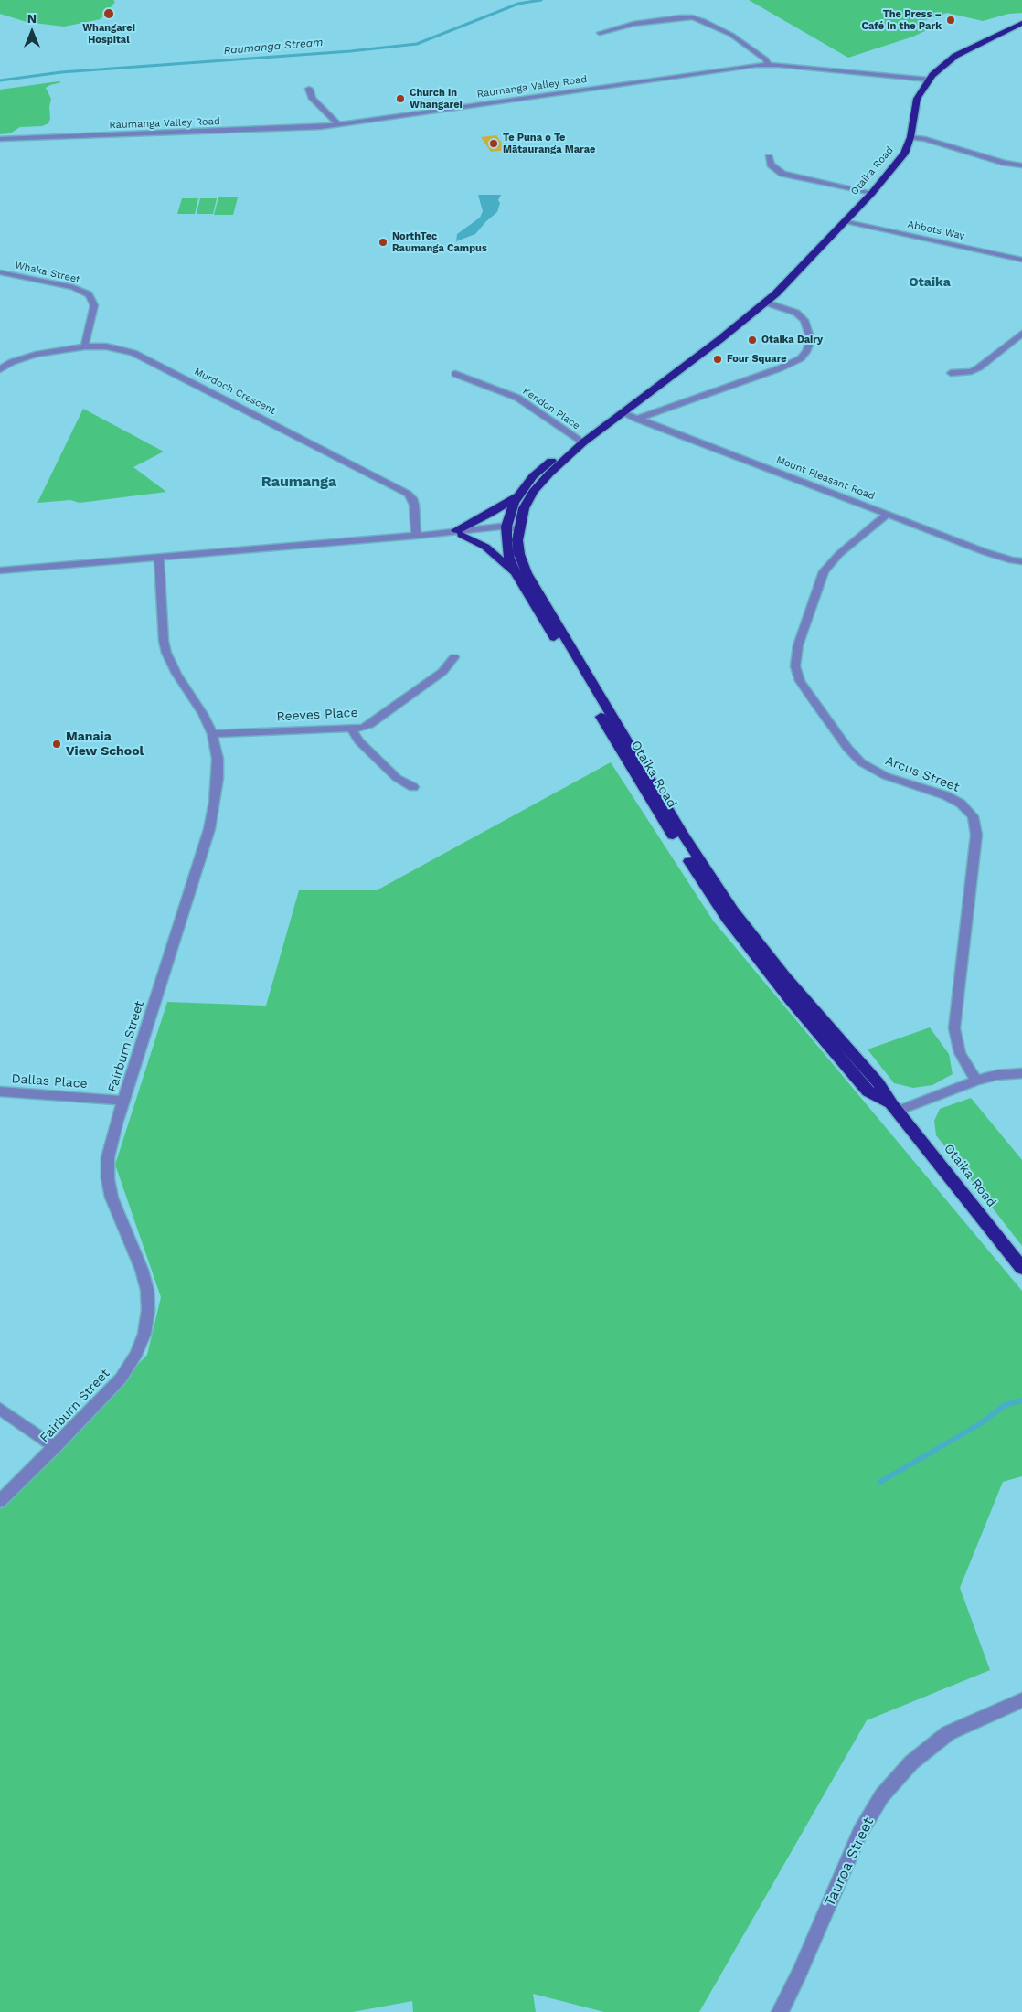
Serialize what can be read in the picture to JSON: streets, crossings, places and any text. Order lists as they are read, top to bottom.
{
  "streets": {
    "highway": ["Otaika Road"],
    "street": [
      "Raumanga Valley Road",
      "Abbots Way",
      "Whaka Street",
      "Murdoch Crescent",
      "Kendon Place",
      "Mount Pleasant Road",
      "Reeves Place",
      "Arcus Street",
      "Fairburn Street",
      "Dallas Place",
      "Tauroa Street"
    ]
  },
  "crossings": [
    ["Raumanga Valley Road", "Otaika Road"],
    ["Otaika Road", "Abbots Way"],
    ["Otaika Road", "Kendon Place"],
    ["Otaika Road", "Mount Pleasant Road"],
    ["Whaka Street", "Murdoch Crescent"],
    ["Mount Pleasant Road", "Arcus Street"],
    ["Reeves Place", "Fairburn Street"],
    ["Fairburn Street", "Dallas Place"]
  ],
  "districts": ["Otaika", "Raumanga"],
  "water": ["Raumanga Stream"],
  "places": [
    "Whangarei Hospital",
    "The Press – Café in the Park",
    "Church in Whangarei",
    "Te Puna o Te Mātauranga Marae",
    "NorthTec Raumanga Campus",
    "Otaika Dairy",
    "Four Square",
    "Manaia View School"
  ],
  "north": "top"
}
